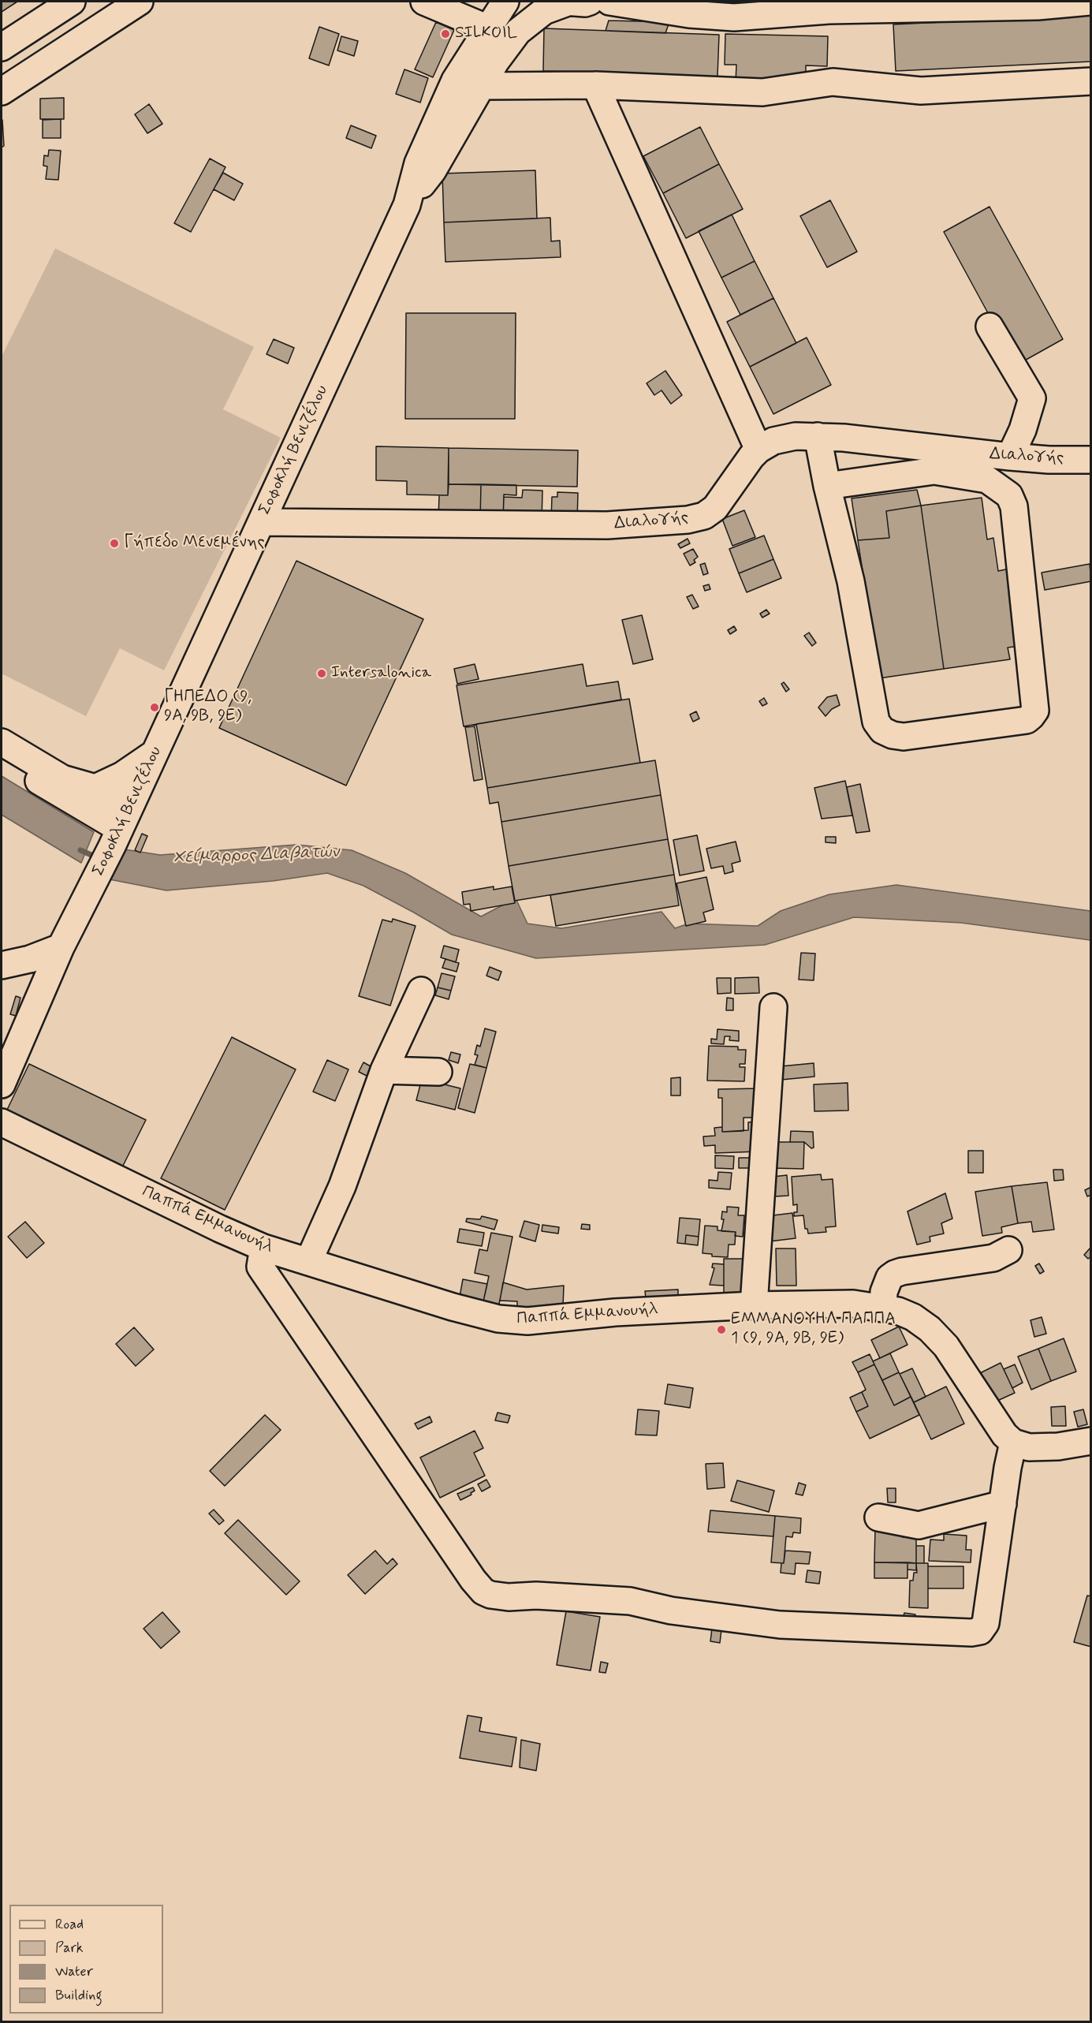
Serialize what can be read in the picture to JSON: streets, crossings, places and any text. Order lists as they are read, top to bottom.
{
  "streets": {
    "street": ["Σοφοκλή Βενιζέλου", "Διαλογής", "Παππά Εμμανουήλ"]
  },
  "crossings": [
    ["Σοφοκλή Βενιζέλου", "Διαλογής"]
  ],
  "water": ["Χείμαρρος Διαβατών"],
  "places": [
    "SILKOIL",
    "Γήπεδο Μενεμένης",
    "Intersalonica",
    "ΓΗΠΕΔΟ (9, 9Α, 9Β, 9Ε)",
    "ΕΜΜΑΝΟΥΗΛ ΠΑΠΠΑ 1 (9, 9Α, 9Β, 9Ε)"
  ],
  "legend": [
    "Road",
    "Park",
    "Water",
    "Building"
  ]
}
